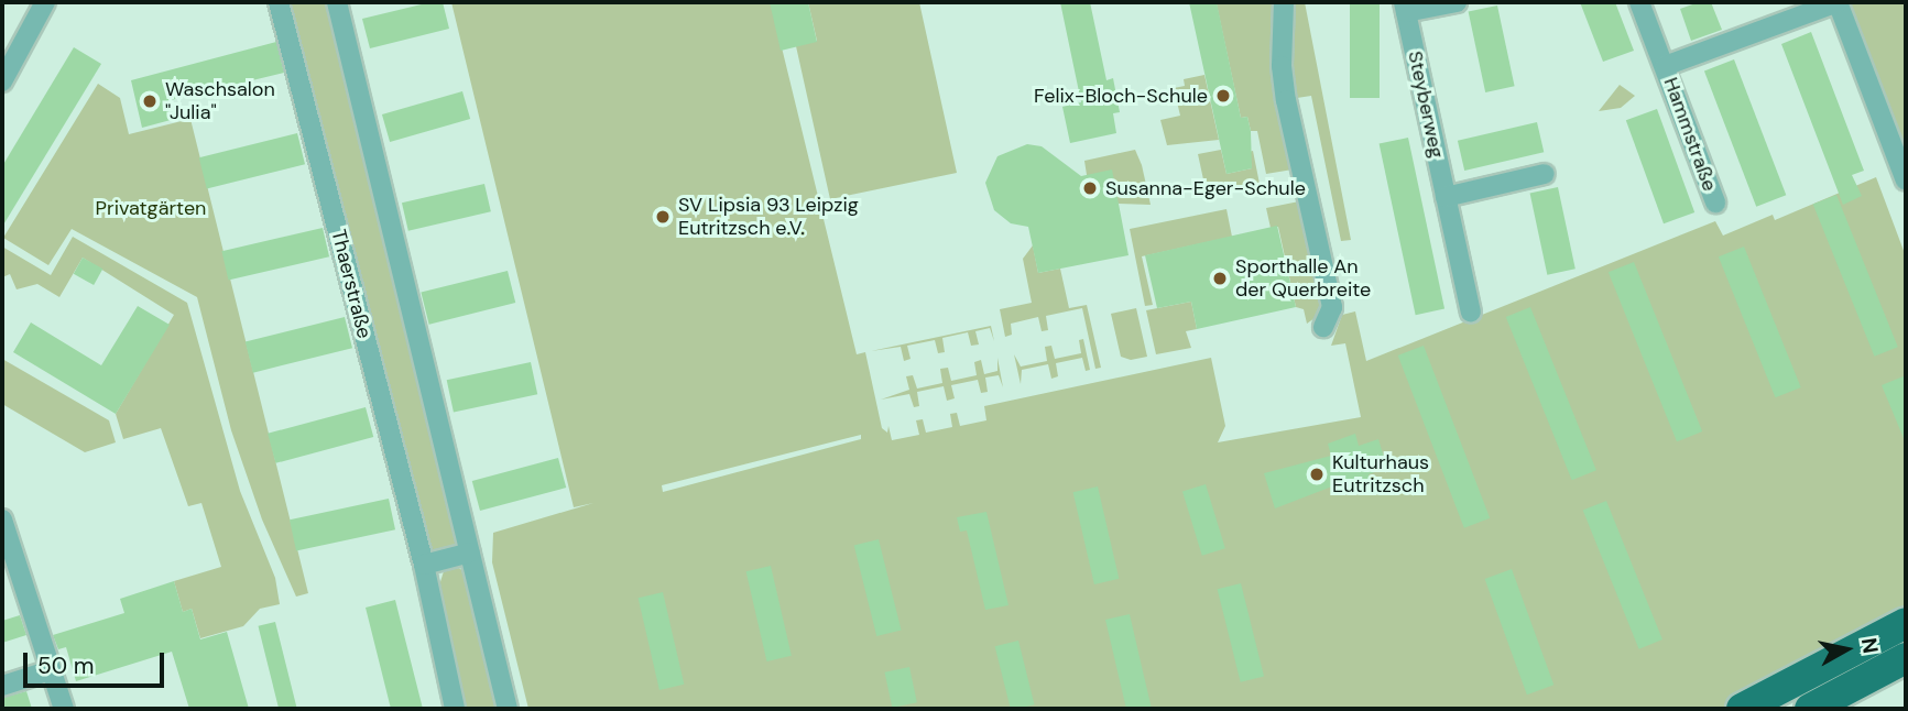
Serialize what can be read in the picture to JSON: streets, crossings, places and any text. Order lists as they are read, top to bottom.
{
  "streets": {
    "street": ["Steyberweg", "Hammstraße", "Thaerstraße"]
  },
  "parks": ["Privatgärten"],
  "places": [
    "Felix-Bloch-Schule",
    "Waschsalon \"Julia\"",
    "Susanna-Eger-Schule",
    "SV Lipsia 93 Leipzig Eutritzsch e.V.",
    "Sporthalle An der Querbreite",
    "Kulturhaus Eutritzsch"
  ],
  "scale_bar": "50 m",
  "north": "right"
}
